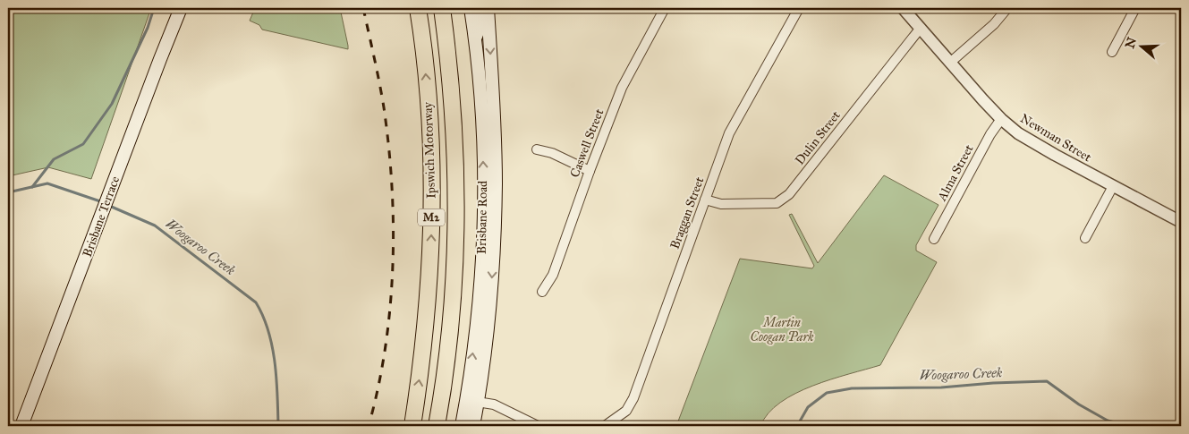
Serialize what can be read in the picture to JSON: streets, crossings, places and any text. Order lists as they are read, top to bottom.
{
  "streets": {
    "highway": ["Ipswich Motorway", "M2"],
    "main road": ["Brisbane Terrace", "Brisbane Road"],
    "street": [
      "Dulin Street",
      "Newman Street",
      "Caswell Street",
      "Alma Street",
      "Braggan Street"
    ]
  },
  "crossings": [
    ["Dulin Street", "Newman Street"],
    ["Dulin Street", "Braggan Street"],
    ["Newman Street", "Alma Street"]
  ],
  "water": ["Woogaroo Creek"],
  "parks": ["Martin Coogan Park"],
  "north": "left"
}
